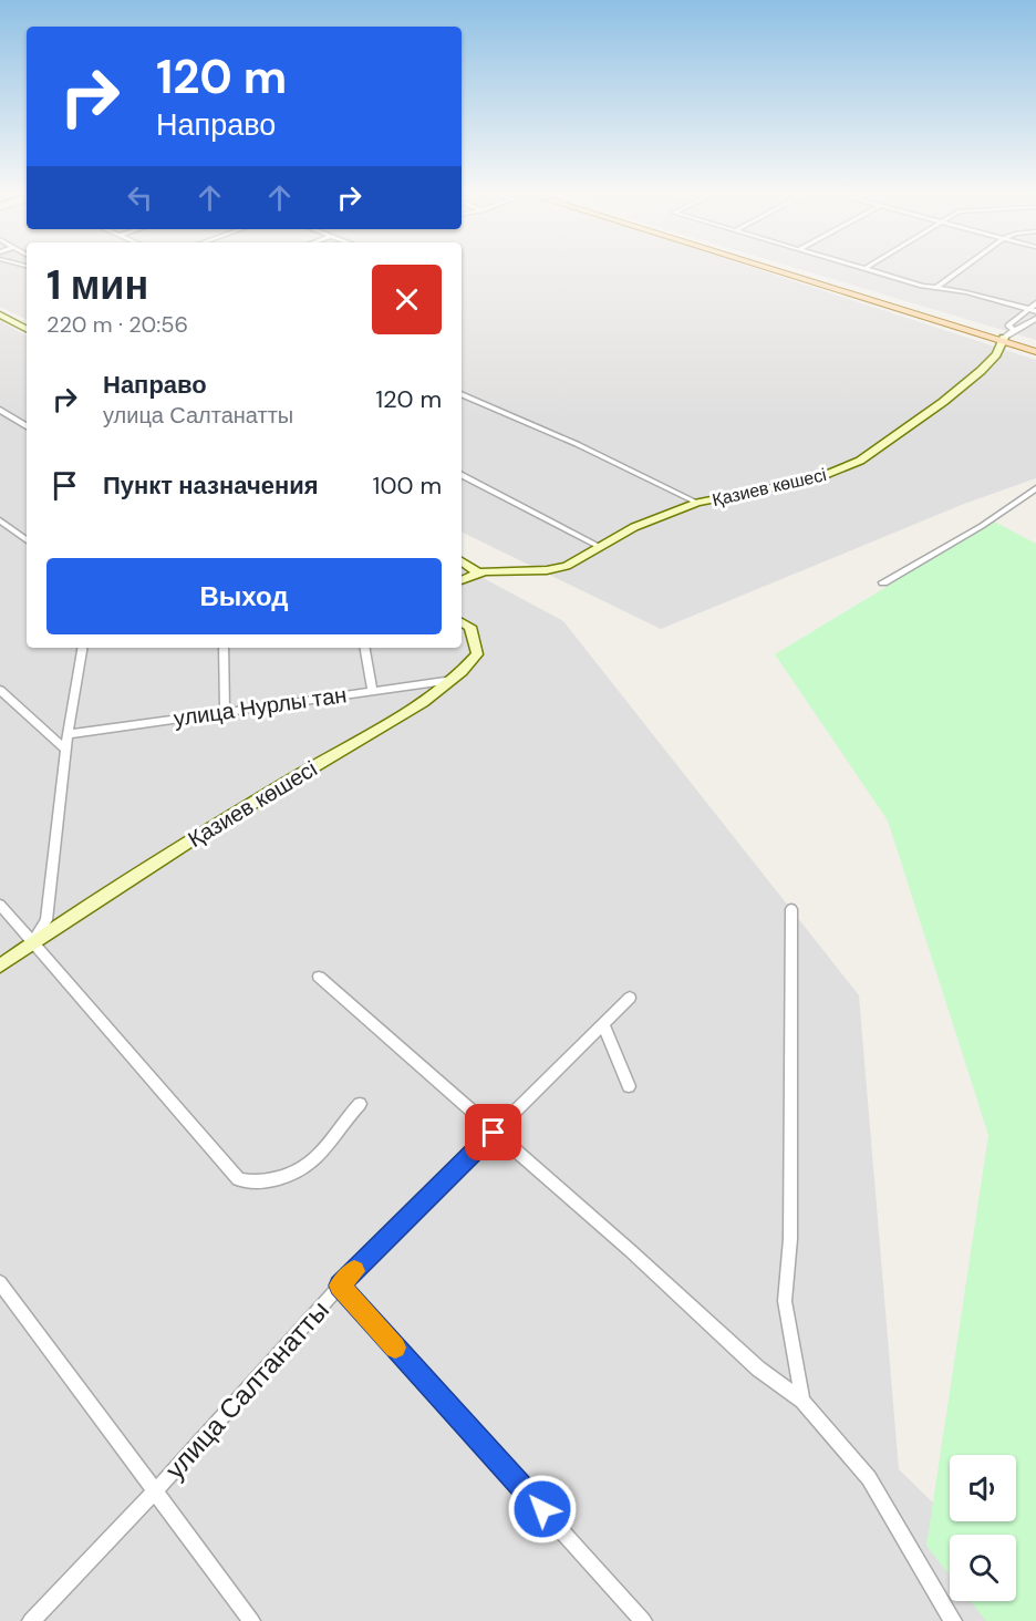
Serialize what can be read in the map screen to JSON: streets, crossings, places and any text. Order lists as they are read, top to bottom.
{
  "streets": {
    "street": ["Қазиев көшесі", "улица Нурлы тан", "улица Салтанатты"]
  },
  "crossings": [
    ["Қазиев көшесі", "улица Нурлы тан"]
  ],
  "page": {
    "turn": ["120 m", "Направо"],
    "heading": ["1 мин", "220 m · 20:56"],
    "list": [
      {
        "name": "Направо",
        "note": "улица Салтанатты",
        "value": "120 m"
      },
      {
        "name": "Пункт назначения",
        "value": "100 m"
      }
    ],
    "buttons": "Выход"
  }
}
